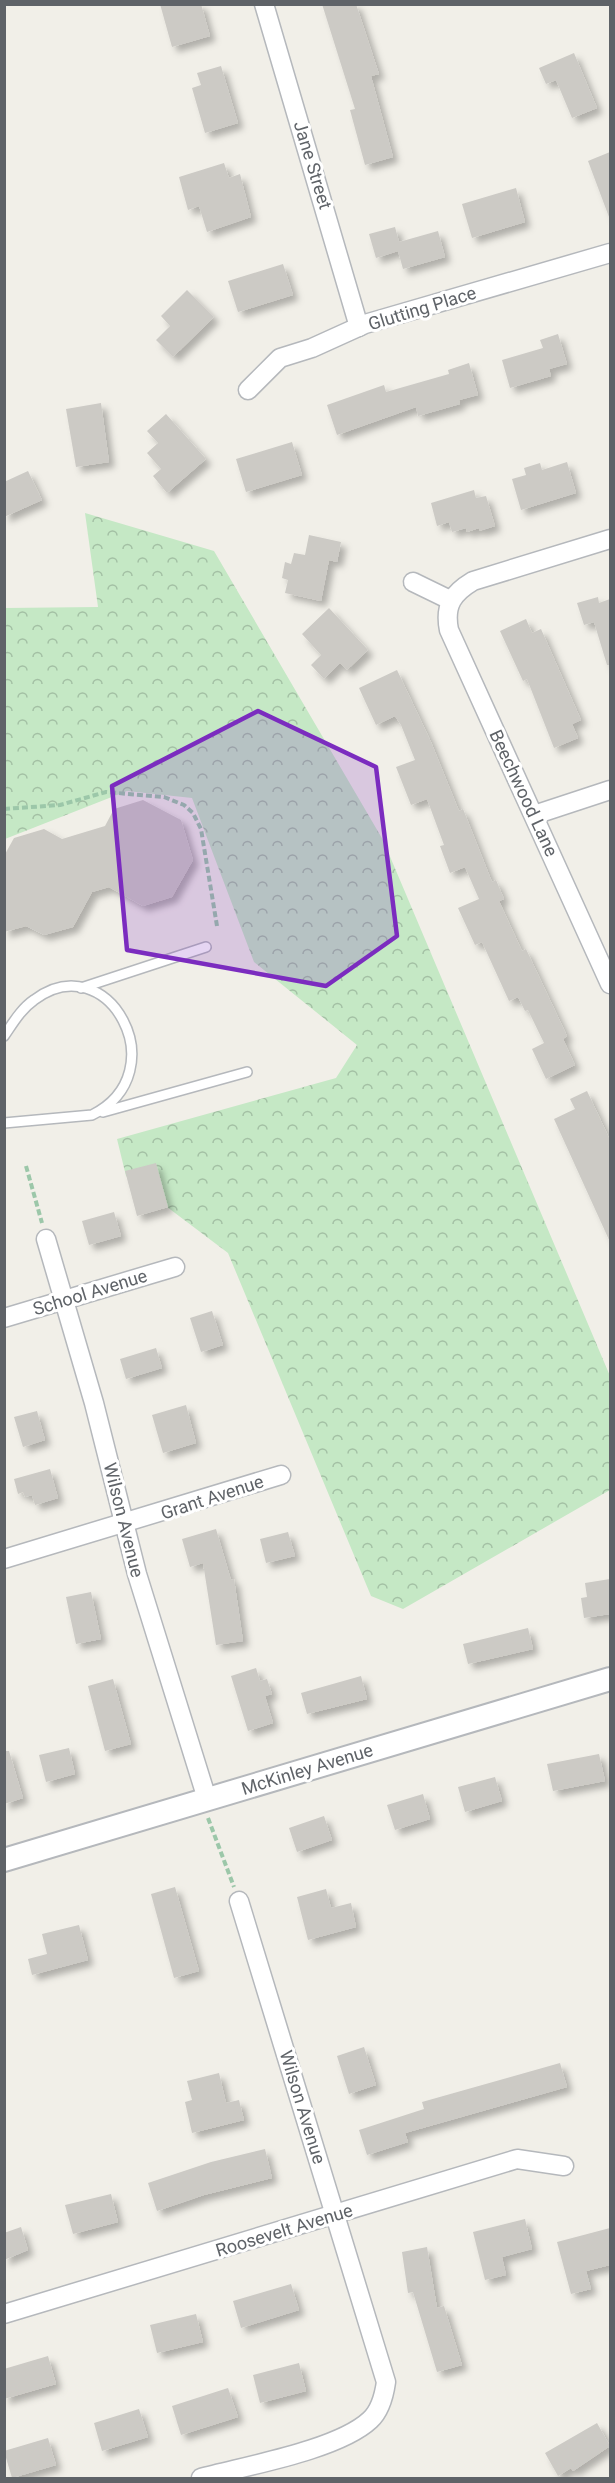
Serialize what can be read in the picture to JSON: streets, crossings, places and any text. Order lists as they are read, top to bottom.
{
  "streets": {
    "street": [
      "Jane Street",
      "Glutting Place",
      "Beechwood Lane",
      "School Avenue",
      "Grant Avenue",
      "Wilson Avenue",
      "McKinley Avenue",
      "Roosevelt Avenue"
    ]
  },
  "crossings": [
    ["Jane Street", "Glutting Place"],
    ["School Avenue", "Wilson Avenue"],
    ["Grant Avenue", "Wilson Avenue"],
    ["Wilson Avenue", "McKinley Avenue"],
    ["Wilson Avenue", "Roosevelt Avenue"]
  ]
}
